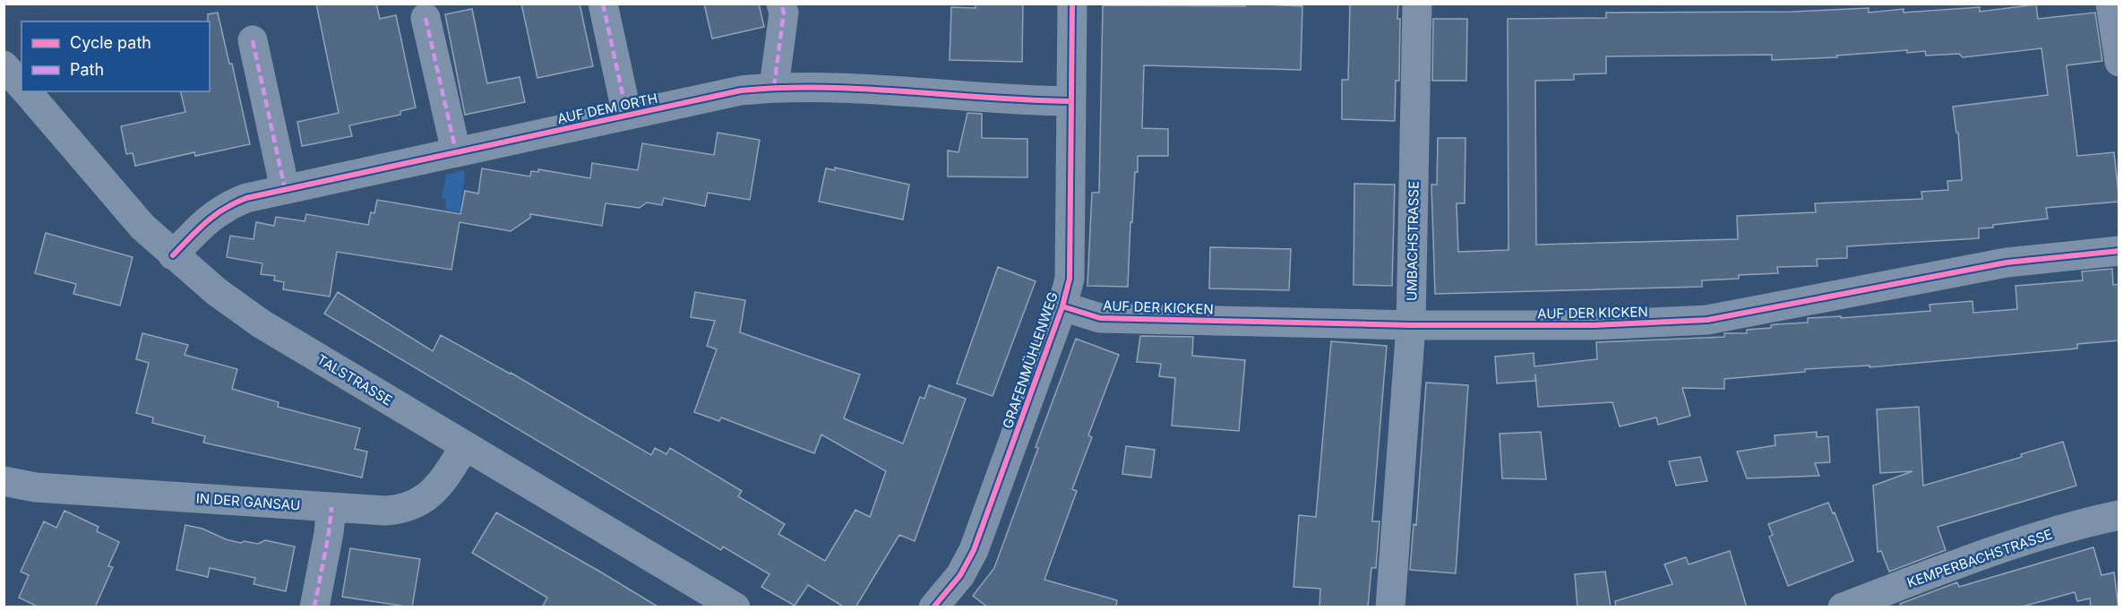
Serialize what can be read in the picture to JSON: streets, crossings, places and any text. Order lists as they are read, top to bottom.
{
  "streets": {
    "street": [
      "AUF DEM ORTH",
      "UMBACHSTRASSE",
      "AUF DER KICKEN",
      "GRAFENMÜHLENWEG",
      "TALSTRASSE",
      "IN DER GANSAU",
      "KEMPERBACHSTRASSE"
    ]
  },
  "crossings": [
    ["AUF DEM ORTH", "GRAFENMÜHLENWEG"],
    ["AUF DEM ORTH", "TALSTRASSE"],
    ["UMBACHSTRASSE", "AUF DER KICKEN"],
    ["AUF DER KICKEN", "GRAFENMÜHLENWEG"],
    ["TALSTRASSE", "IN DER GANSAU"]
  ],
  "legend": ["Cycle path", "Path"]
}
